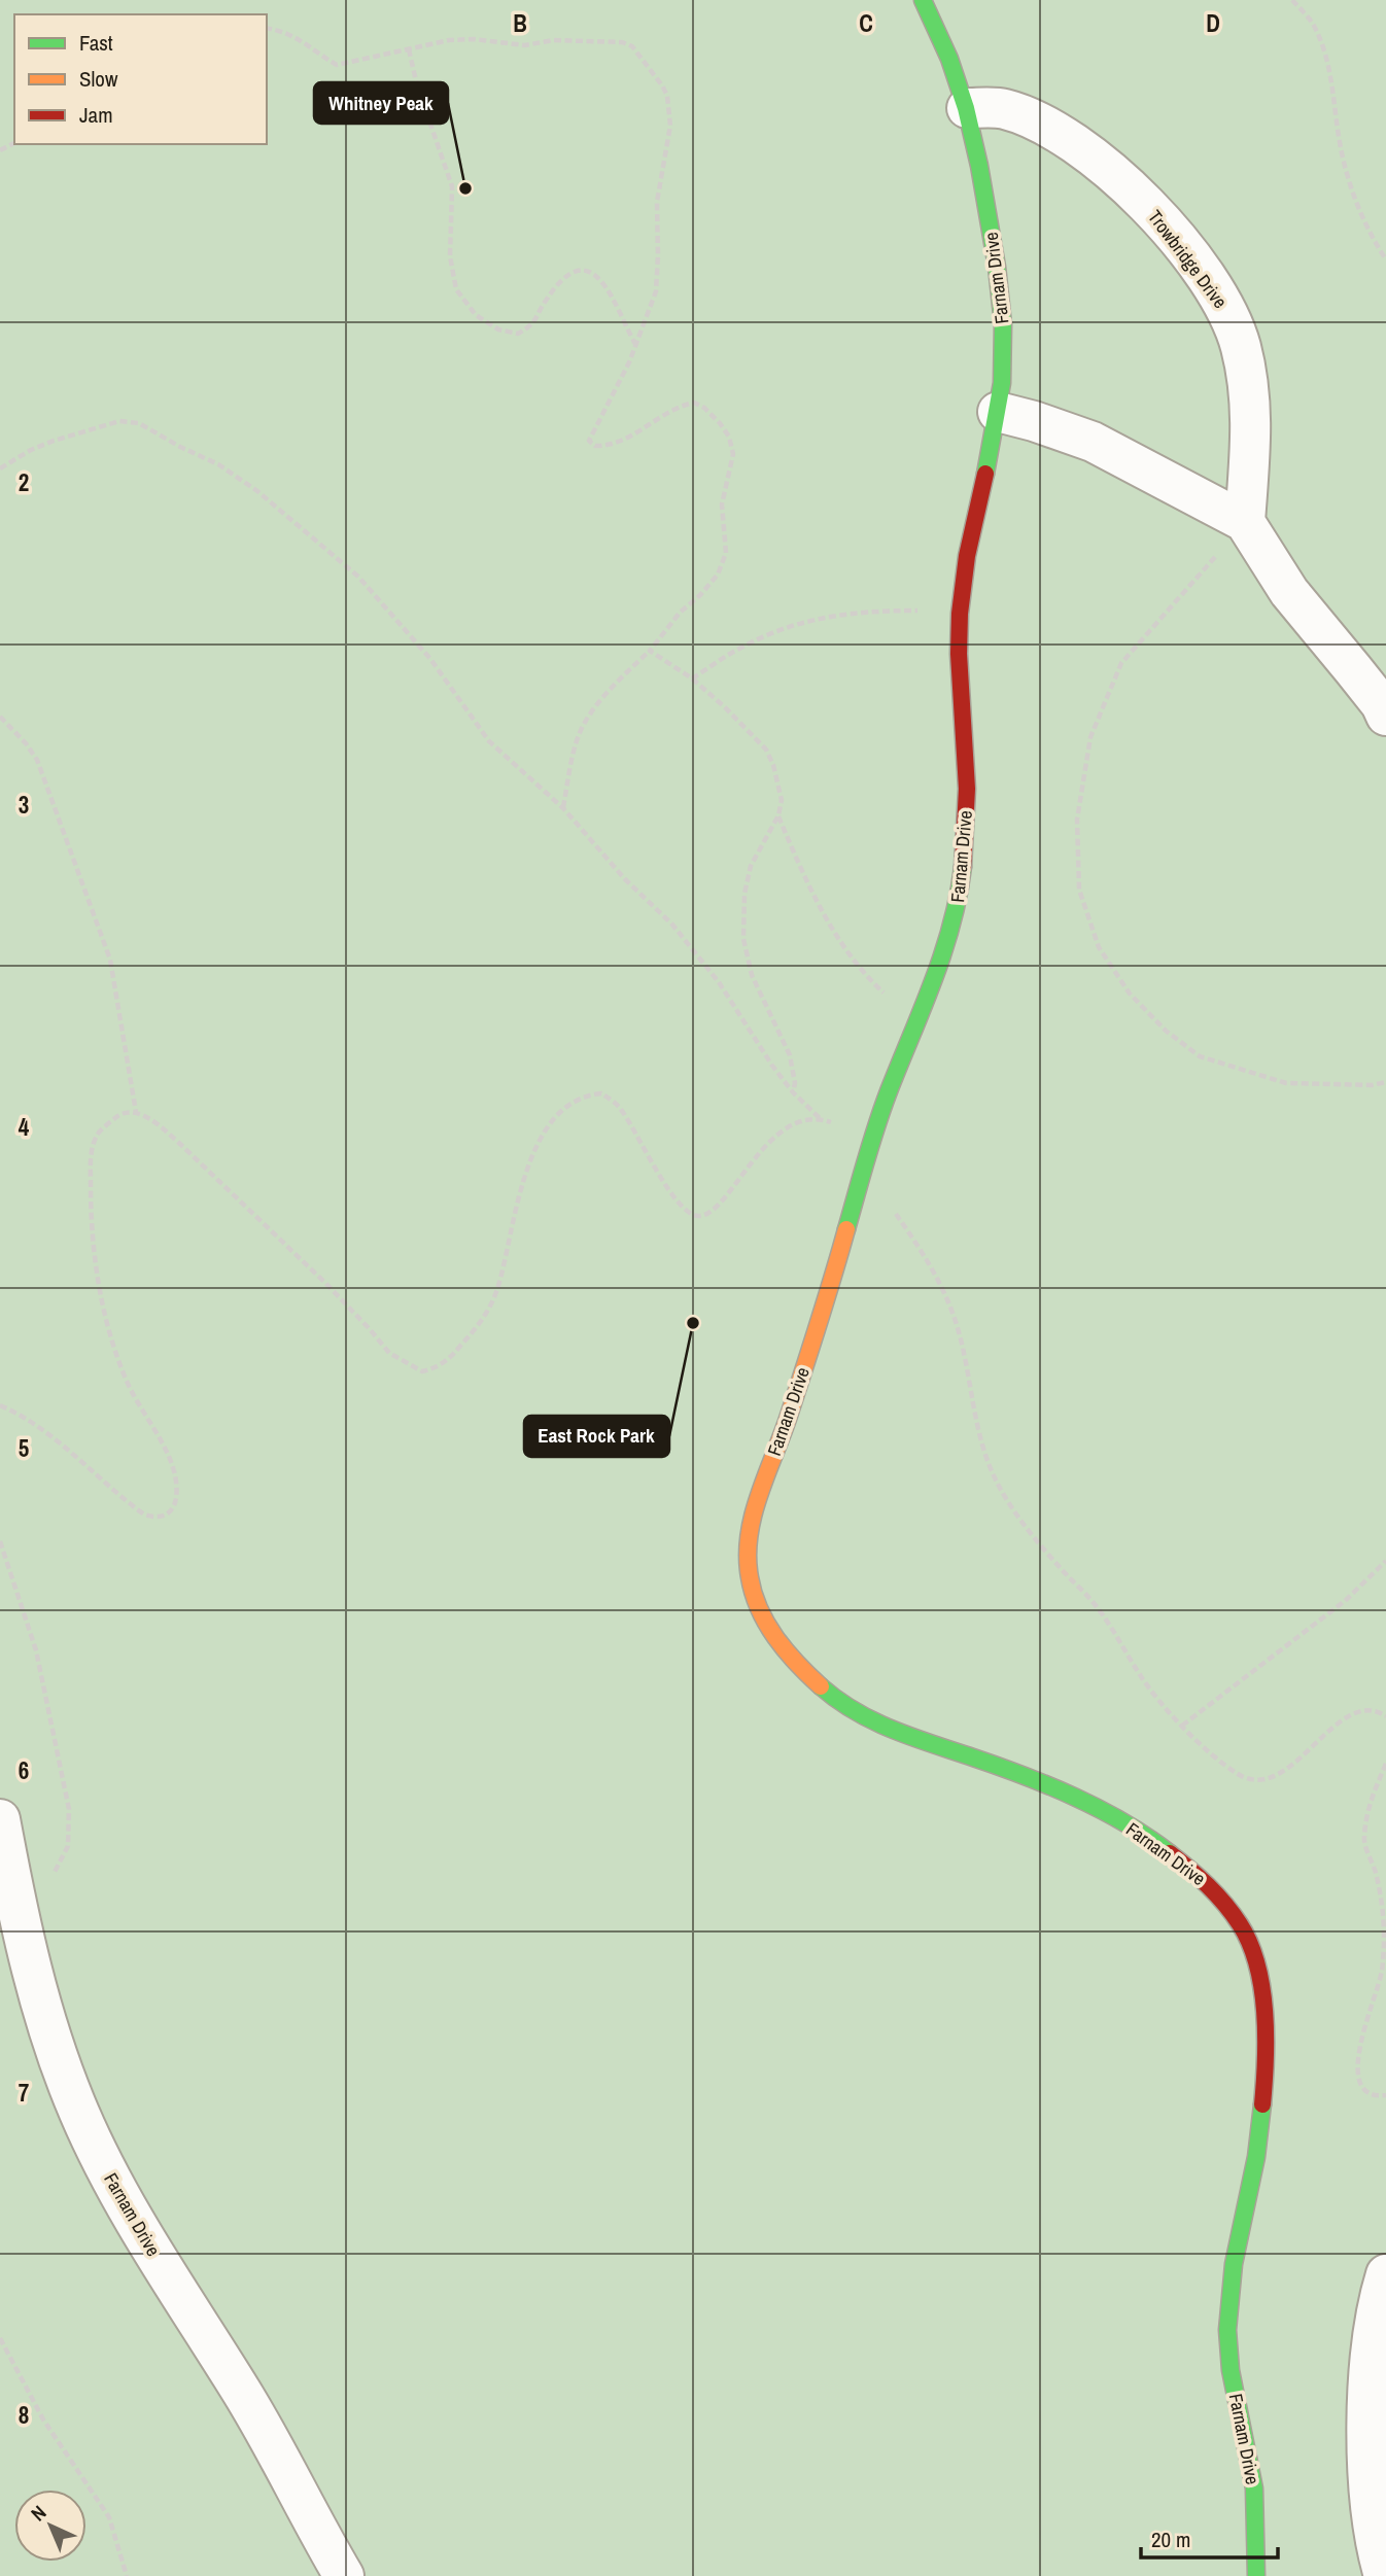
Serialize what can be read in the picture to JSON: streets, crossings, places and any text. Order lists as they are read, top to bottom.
{
  "streets": {
    "street": ["Trowbridge Drive", "Farnam Drive"]
  },
  "crossings": [
    ["Trowbridge Drive", "Farnam Drive"]
  ],
  "places": ["Whitney Peak", "East Rock Park"],
  "legend": ["Fast", "Slow", "Jam"],
  "scale_bar": "20 m",
  "north": "top left",
  "grid": {
    "columns": ["B", "C", "D"],
    "rows": [
      "2",
      "3",
      "4",
      "5",
      "6",
      "7",
      "8"
    ]
  }
}
